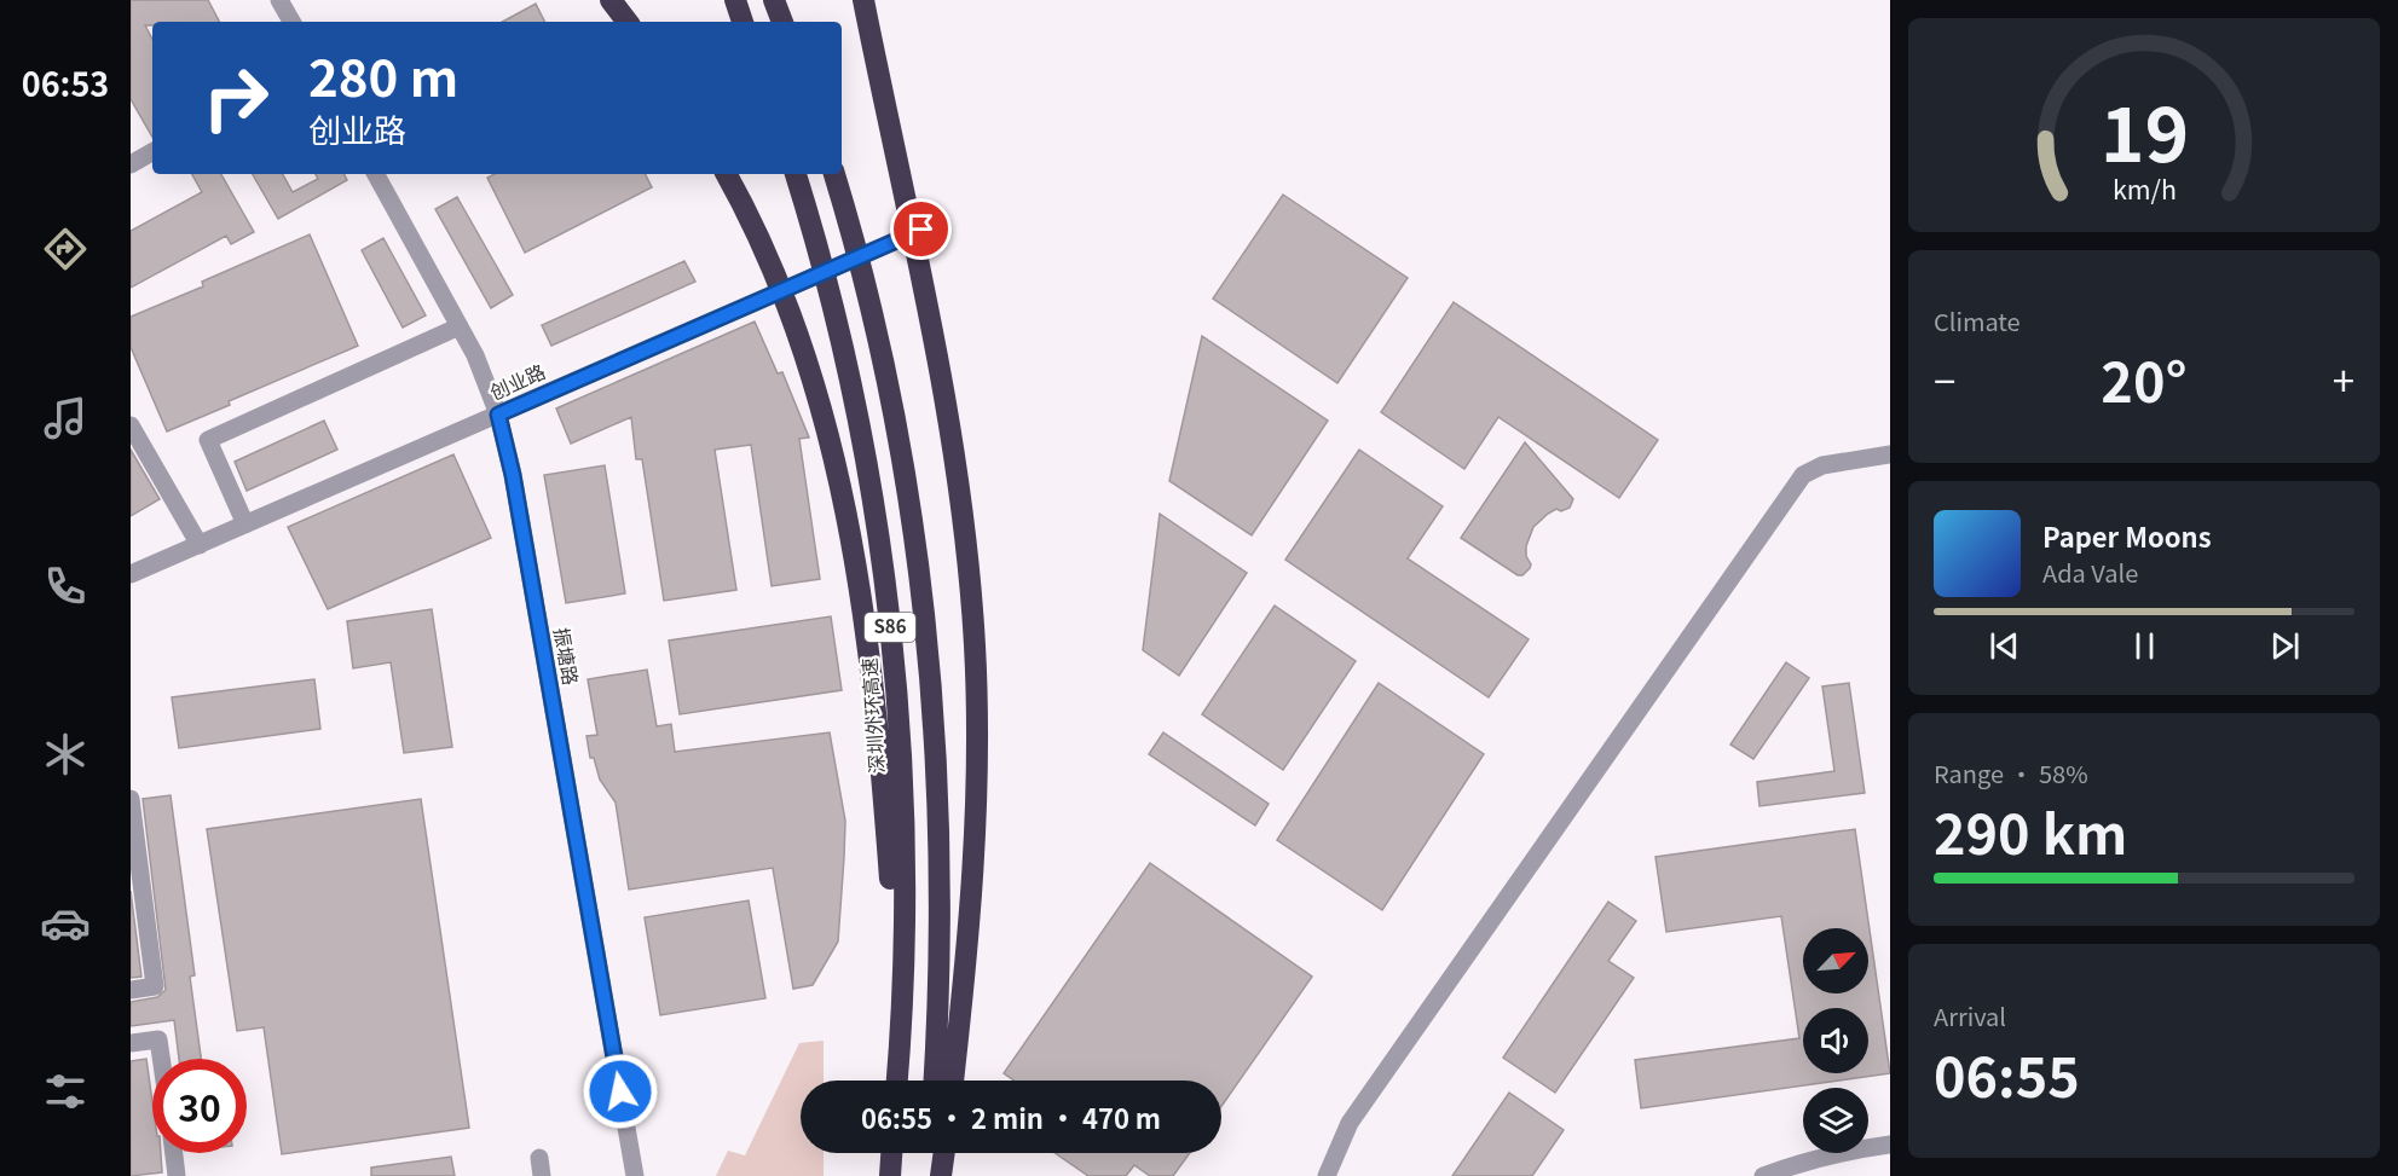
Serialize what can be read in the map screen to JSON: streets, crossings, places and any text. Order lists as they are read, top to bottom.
{
  "streets": {
    "highway": ["S86", "深圳外环高速"],
    "street": ["创业路", "振塘路"]
  },
  "crossings": [
    ["创业路", "振塘路"]
  ],
  "north": "top right",
  "page": {
    "tabs": "06:53",
    "turn": ["280 m", "创业路"],
    "tile": [
      "Climate",
      ["Range · 58%", "290 km"],
      ["Arrival", "06:55"]
    ],
    "heat": ["−", "20°", "+"],
    "song": ["Paper Moons", "Ada Vale"],
    "limit": "30",
    "trip": "06:55 · 2 min · 470 m",
    "gauge": ["19", "km/h"]
  }
}
